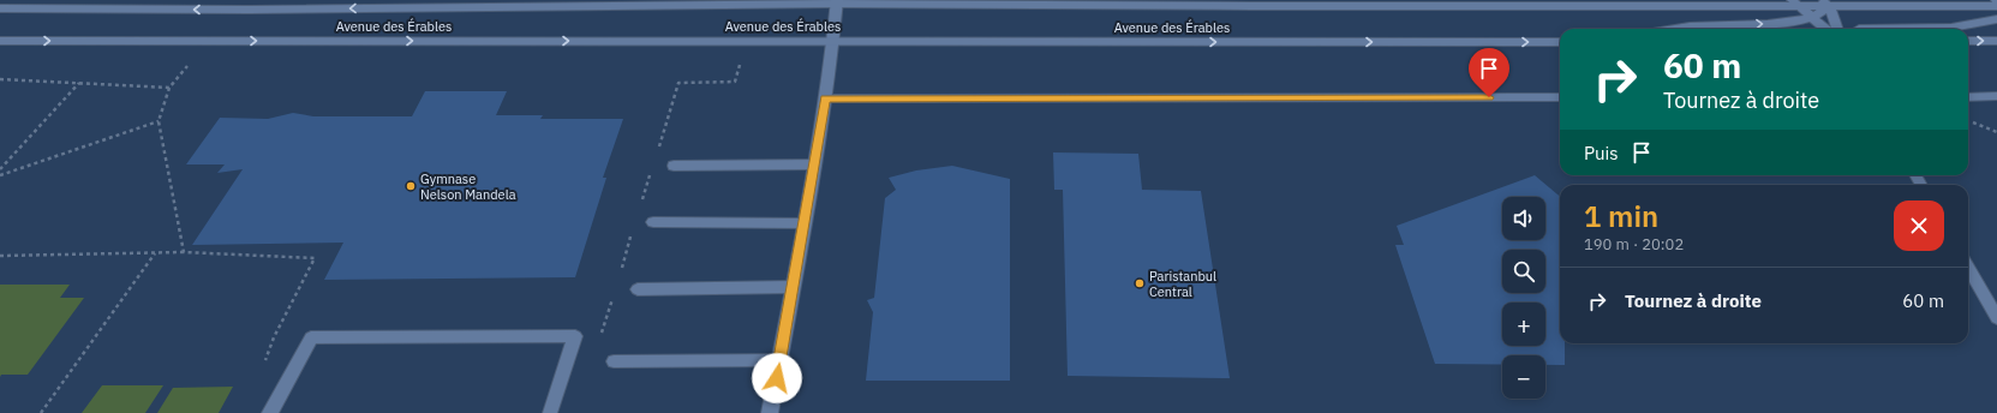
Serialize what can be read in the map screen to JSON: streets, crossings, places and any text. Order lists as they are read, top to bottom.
{
  "streets": {
    "main road": ["Avenue des Érables"]
  },
  "places": ["Gymnase Nelson Mandela", "Paristanbul Central"],
  "page": {
    "turn": ["60 m", "Tournez à droite"],
    "then": "Puis",
    "heading": ["1 min", "190 m · 20:02"],
    "map_buttons": ["+", "−"],
    "list": [
      {
        "name": "Tournez à droite",
        "value": "60 m"
      }
    ]
  }
}
